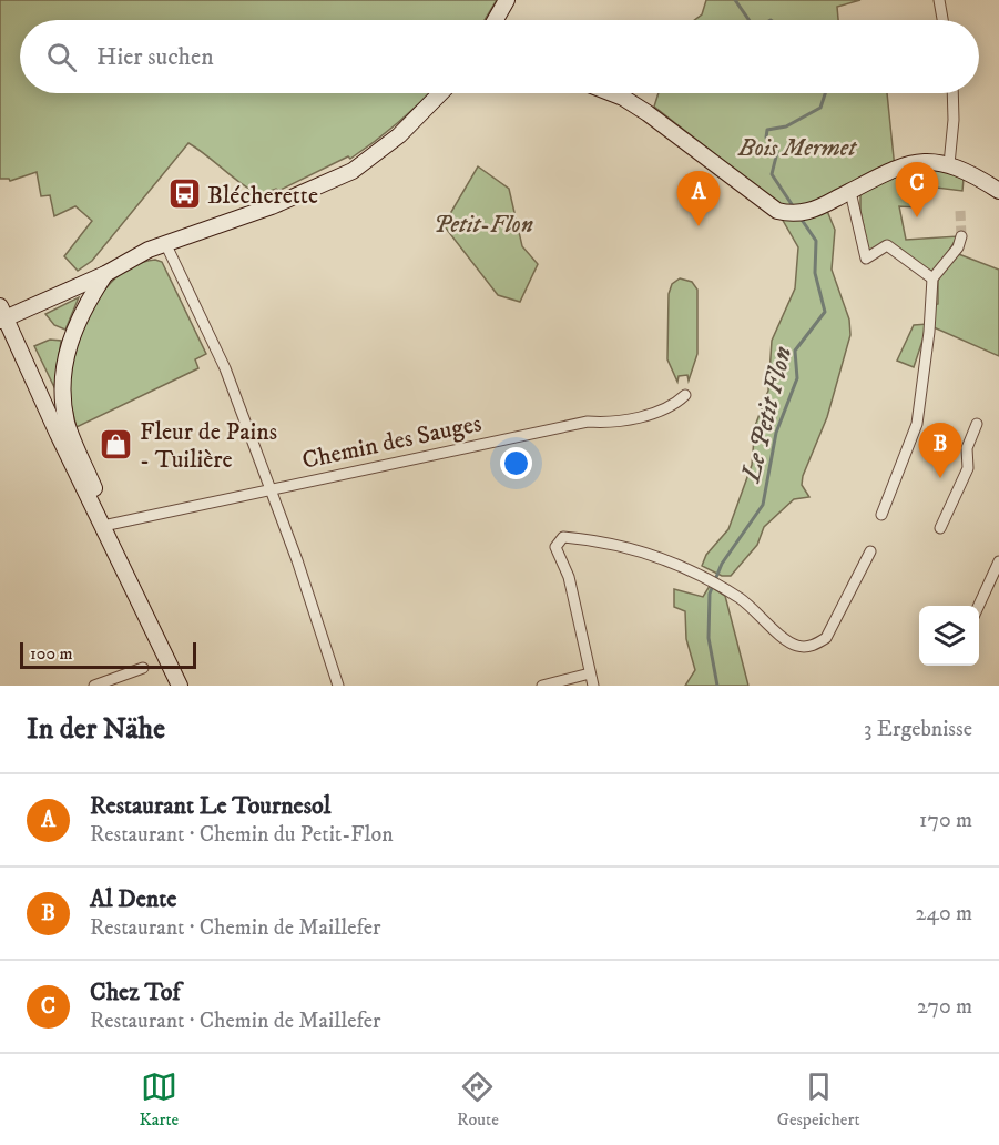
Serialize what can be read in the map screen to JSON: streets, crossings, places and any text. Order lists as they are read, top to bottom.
{
  "streets": {
    "street": ["Chemin des Sauges"]
  },
  "water": ["Le Petit Flon"],
  "parks": ["Bois Mermet", "Petit-Flon"],
  "places": {
    "bus stop": ["Blécherette"],
    "shop": ["Fleur de Pains - Tuilière"]
  },
  "scale_bar": "100 m",
  "page": {
    "search": "Hier suchen",
    "pins": ["C", "A", "B"],
    "scale": "100 m",
    "heading": ["In der Nähe", "3 Ergebnisse"],
    "list": [
      {
        "mark": "A",
        "name": "Restaurant Le Tournesol",
        "note": "Restaurant · Chemin du Petit-Flon",
        "value": "170 m"
      },
      {
        "mark": "B",
        "name": "Al Dente",
        "note": "Restaurant · Chemin de Maillefer",
        "value": "240 m"
      },
      {
        "mark": "C",
        "name": "Chez Tof",
        "note": "Restaurant · Chemin de Maillefer",
        "value": "270 m"
      }
    ],
    "nav": ["Karte", "Route", "Gespeichert"]
  }
}
